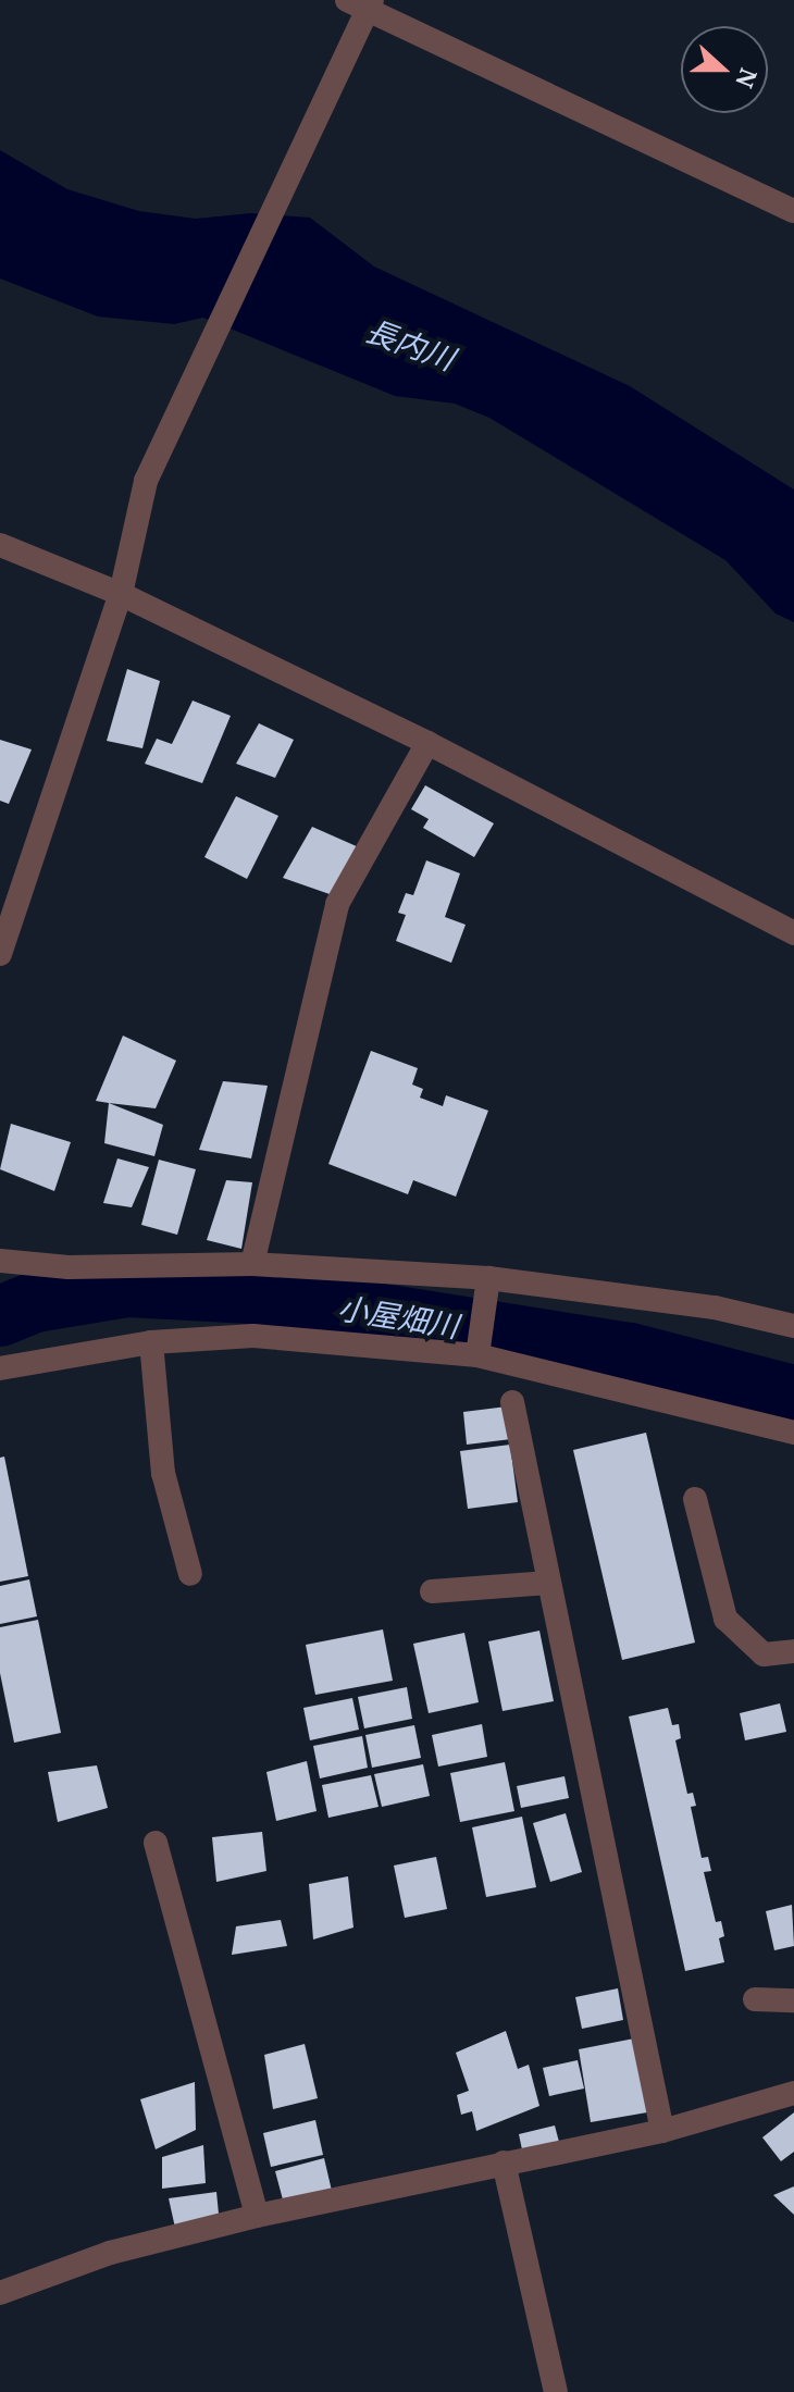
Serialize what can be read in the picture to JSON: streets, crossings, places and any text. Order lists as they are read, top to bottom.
{
  "water": ["長内川", "小屋畑川"],
  "north": "right"
}
